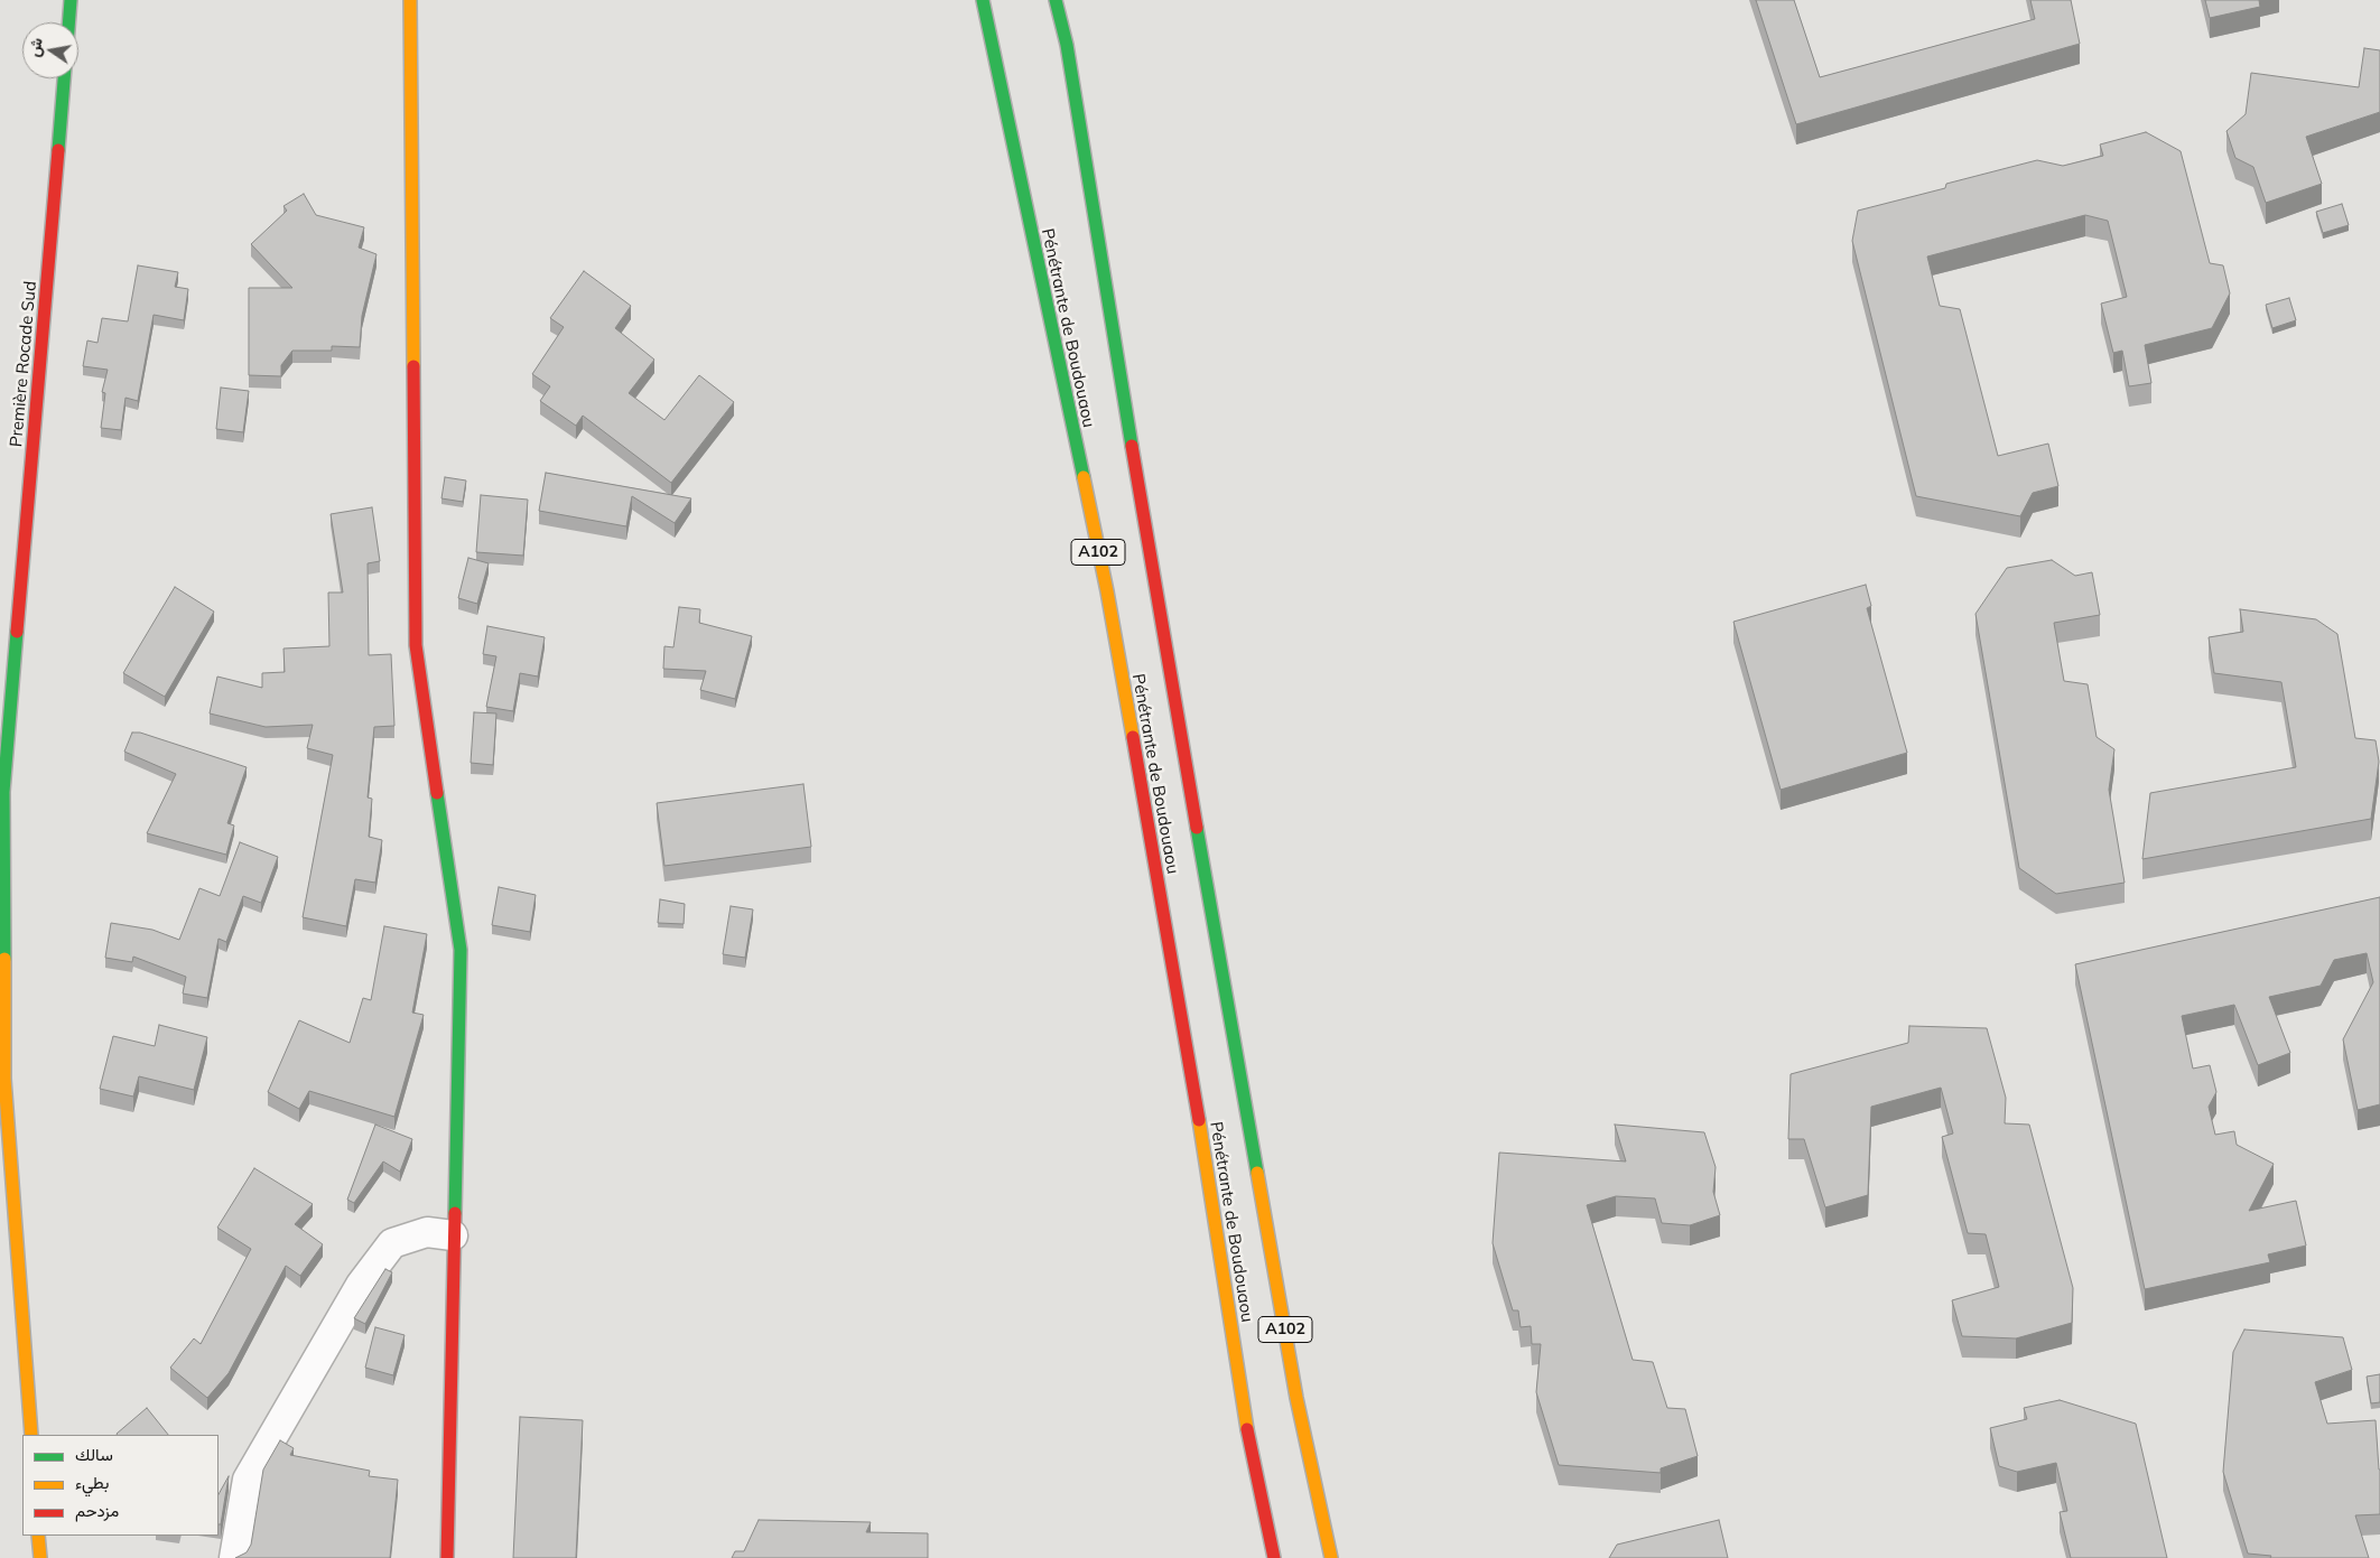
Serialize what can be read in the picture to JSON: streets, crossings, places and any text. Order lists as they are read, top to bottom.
{
  "streets": {
    "main road": ["Pénétrante de Boudouaou", "Première Rocade Sud", "A102"]
  },
  "legend": ["سالك", "بطيء", "مزدحم"],
  "north": "left"
}
